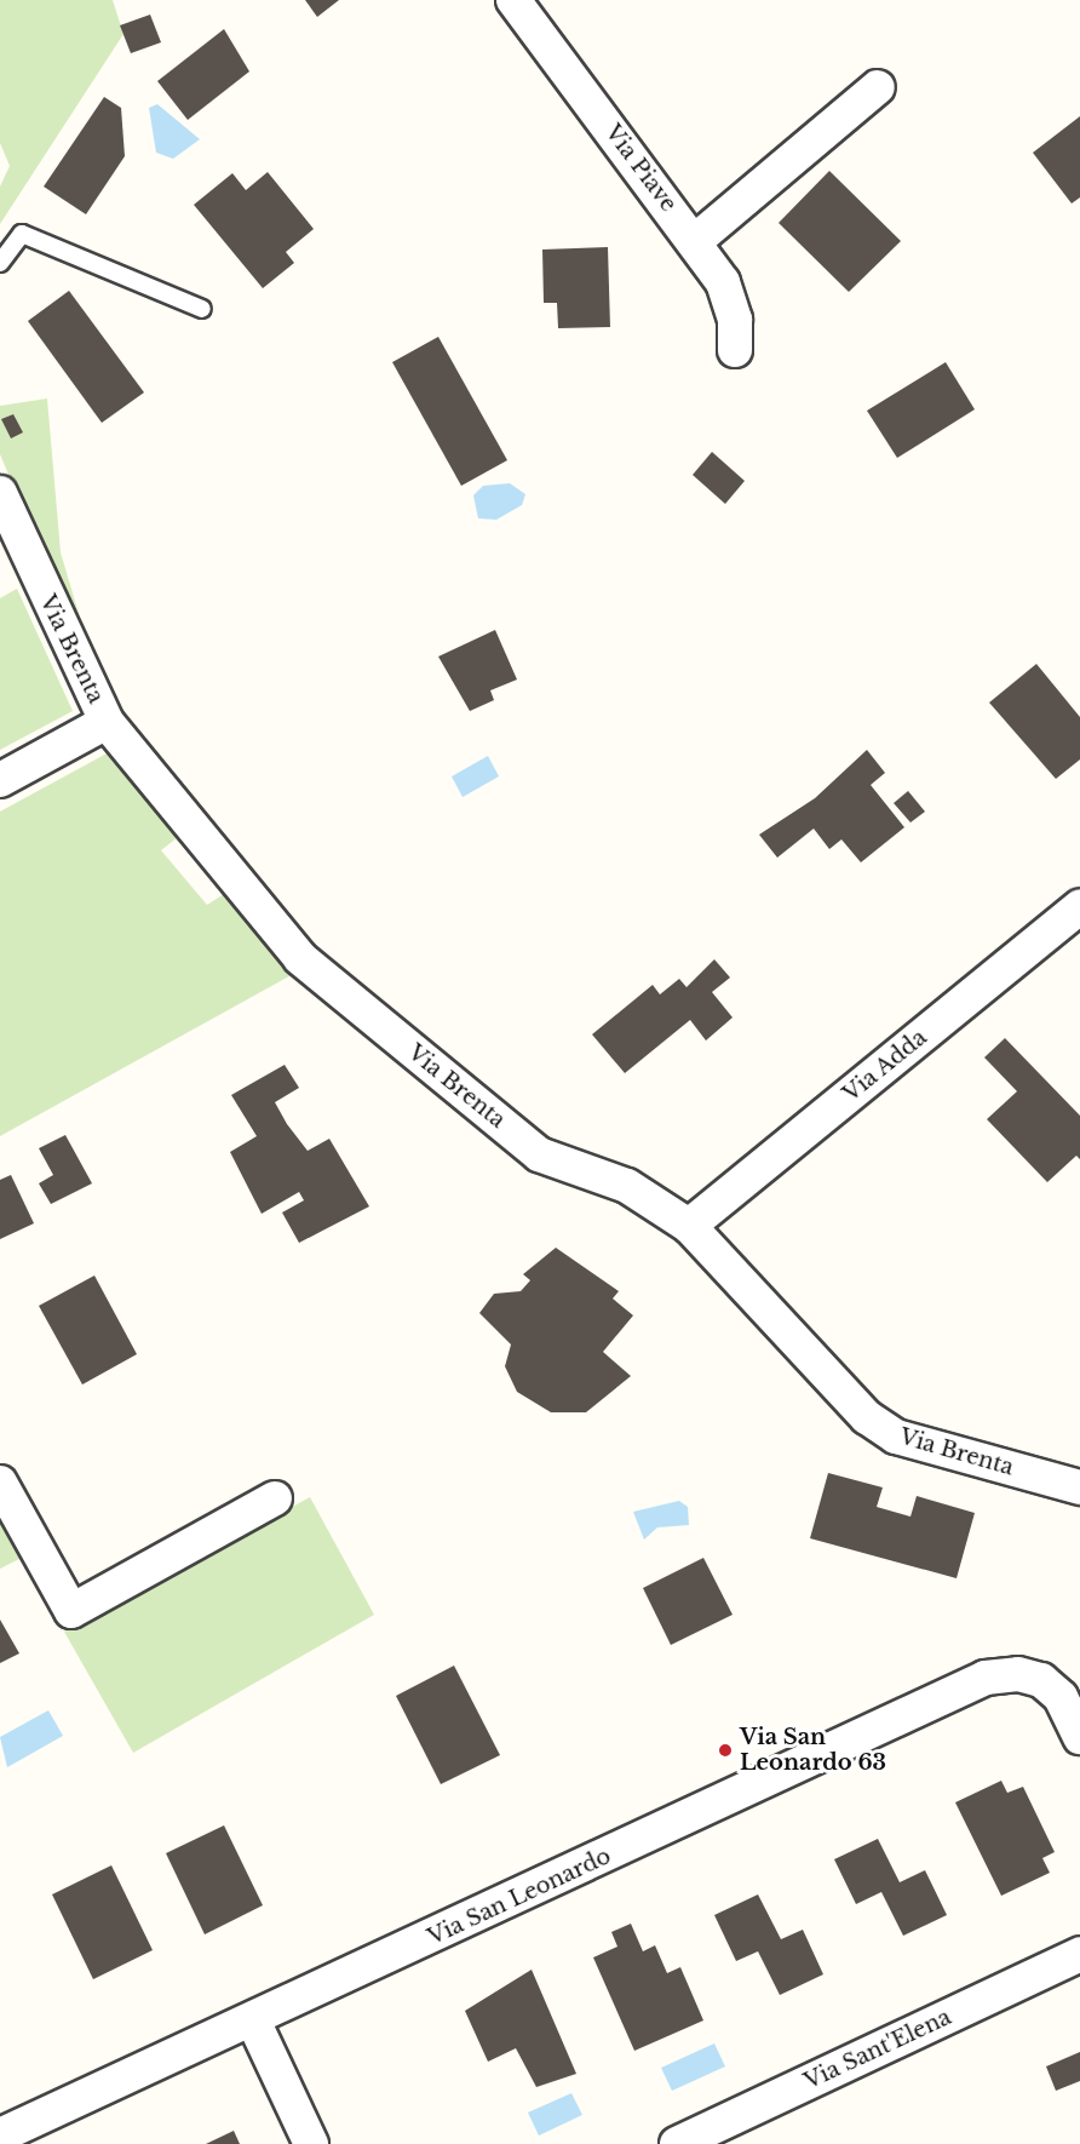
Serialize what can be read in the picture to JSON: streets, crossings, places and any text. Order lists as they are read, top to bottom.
{
  "streets": {
    "street": [
      "Via Piave",
      "Via Brenta",
      "Via Adda",
      "Via San Leonardo",
      "Via Sant'Elena"
    ]
  },
  "crossings": [
    ["Via Brenta", "Via Adda"]
  ],
  "places": ["Via San Leonardo 63"]
}
